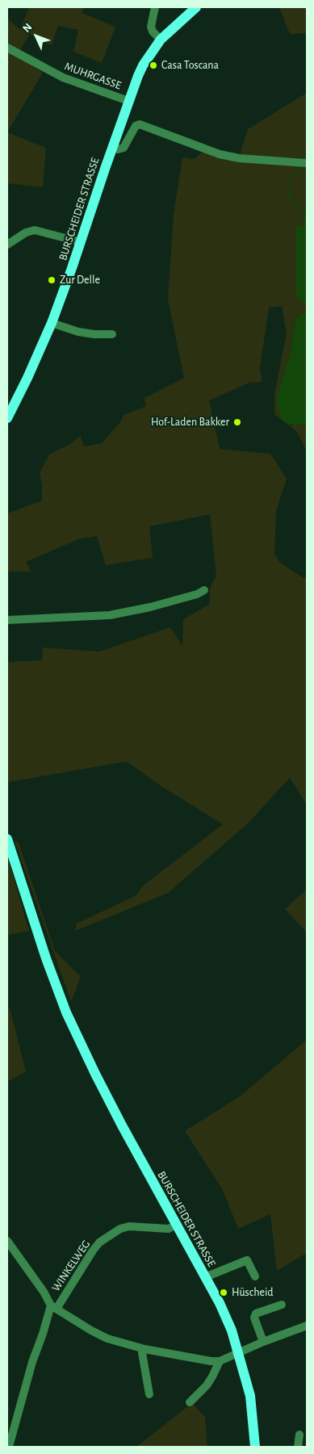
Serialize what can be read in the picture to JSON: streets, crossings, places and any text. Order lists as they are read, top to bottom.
{
  "streets": {
    "main road": ["BURSCHEIDER STRASSE"],
    "street": ["MUHRGASSE", "WINKELWEG"]
  },
  "crossings": [
    ["MUHRGASSE", "BURSCHEIDER STRASSE"],
    ["BURSCHEIDER STRASSE", "WINKELWEG"]
  ],
  "places": [
    "Casa Toscana",
    "Zur Delle",
    "Hof-Laden Bakker",
    "Hüscheid"
  ],
  "north": "top left"
}
